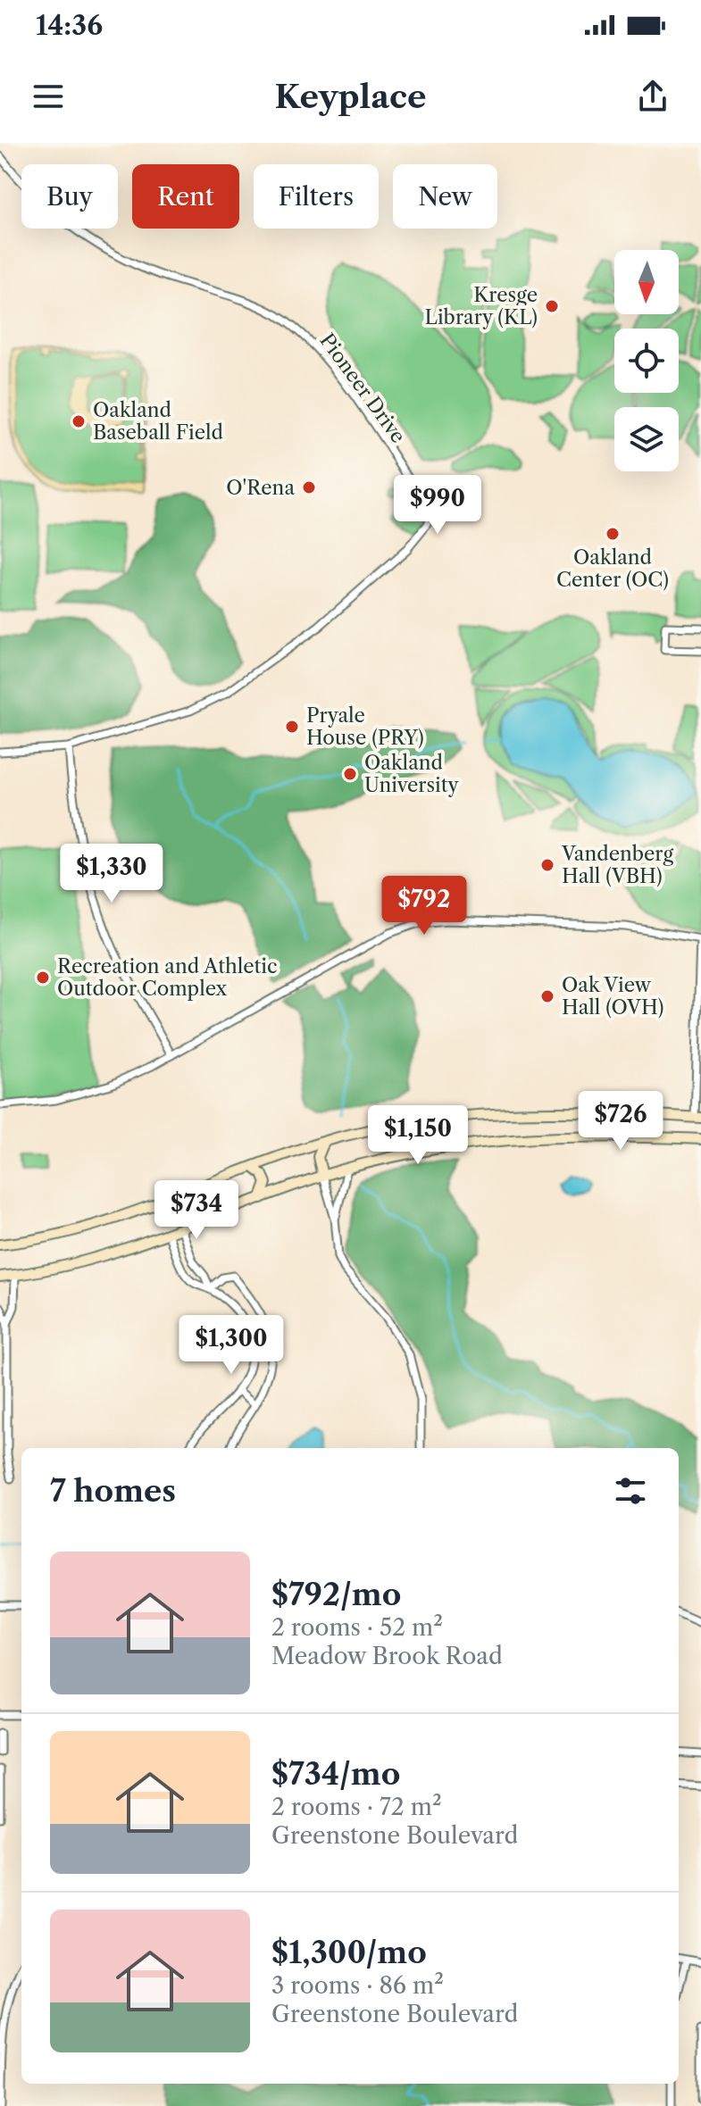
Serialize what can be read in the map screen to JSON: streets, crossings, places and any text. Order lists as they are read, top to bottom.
{
  "streets": {
    "street": ["Pioneer Drive"]
  },
  "places": [
    "Kresge Library (KL)",
    "Oakland Baseball Field",
    "O'Rena",
    "Oakland Center (OC)",
    "Pryale House (PRY)",
    "Oakland University",
    "Vandenberg Hall (VBH)",
    "Recreation and Athletic Outdoor Complex",
    "Oak View Hall (OVH)"
  ],
  "north": "bottom",
  "page": {
    "status": "14:36",
    "header": "Keyplace",
    "chip": [
      "Buy",
      "Rent",
      "Filters",
      "New"
    ],
    "price": [
      "$990",
      "$1,330",
      "$792",
      "$726",
      "$1,150",
      "$734",
      "$1,300"
    ],
    "heading": "7 homes",
    "list": [
      {
        "name": "$792/mo",
        "note": "2 rooms · 52 m² · Meadow Brook Road"
      },
      {
        "name": "$734/mo",
        "note": "2 rooms · 72 m² · Greenstone Boulevard"
      },
      {
        "name": "$1,300/mo",
        "note": "3 rooms · 86 m² · Greenstone Boulevard"
      }
    ]
  }
}
